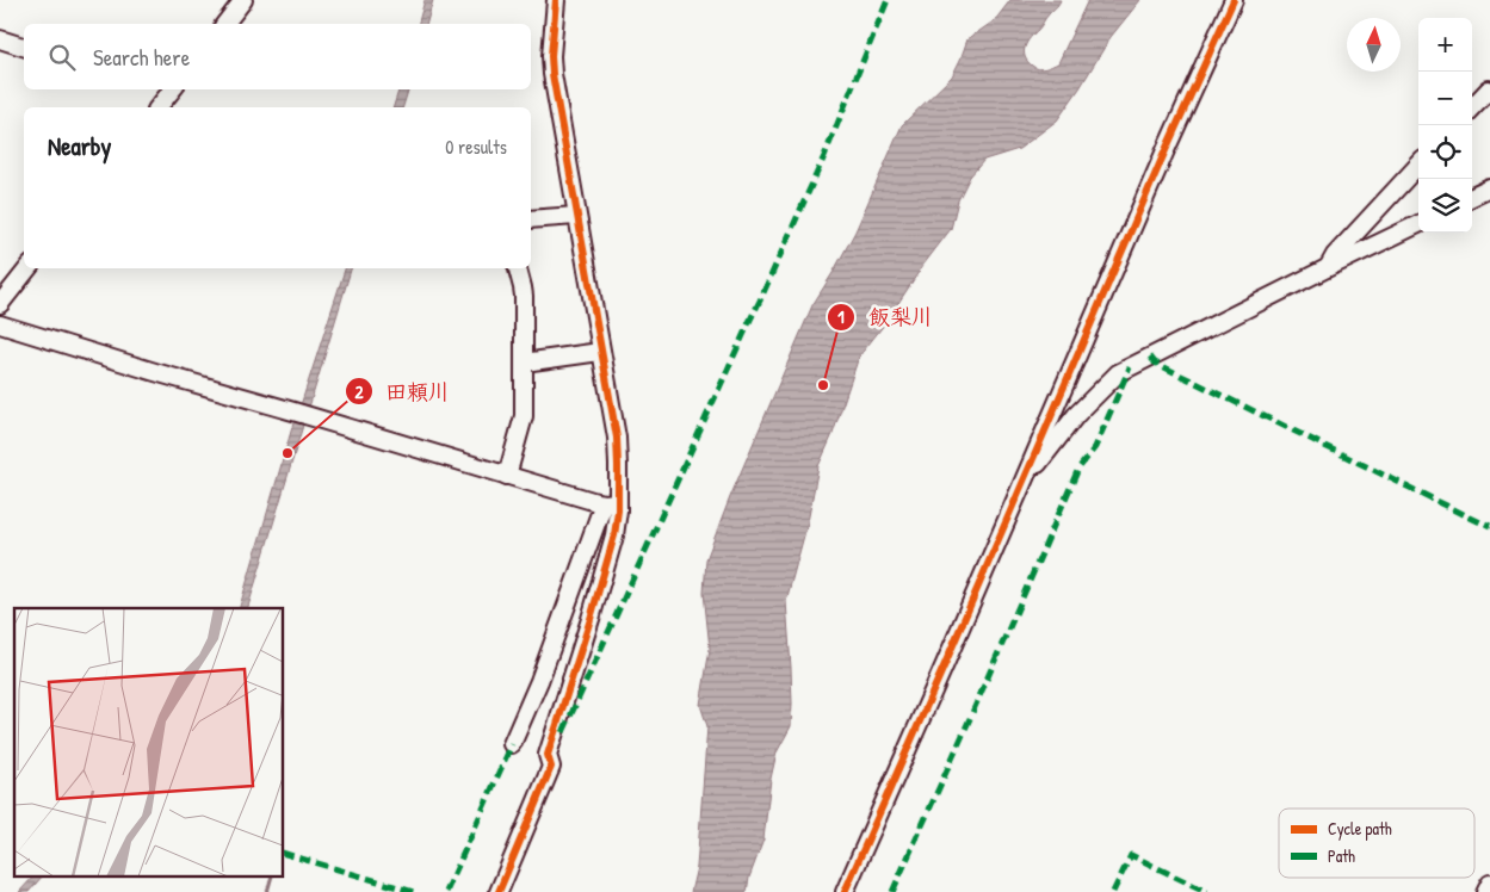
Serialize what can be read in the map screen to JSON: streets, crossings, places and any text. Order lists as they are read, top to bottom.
{
  "places": ["飯梨川", "田頼川"],
  "legend": ["Cycle path", "Path"],
  "north": "top",
  "page": {
    "map_buttons": ["+", "−"],
    "search": "Search here",
    "heading": ["Nearby", "0 results"]
  }
}
